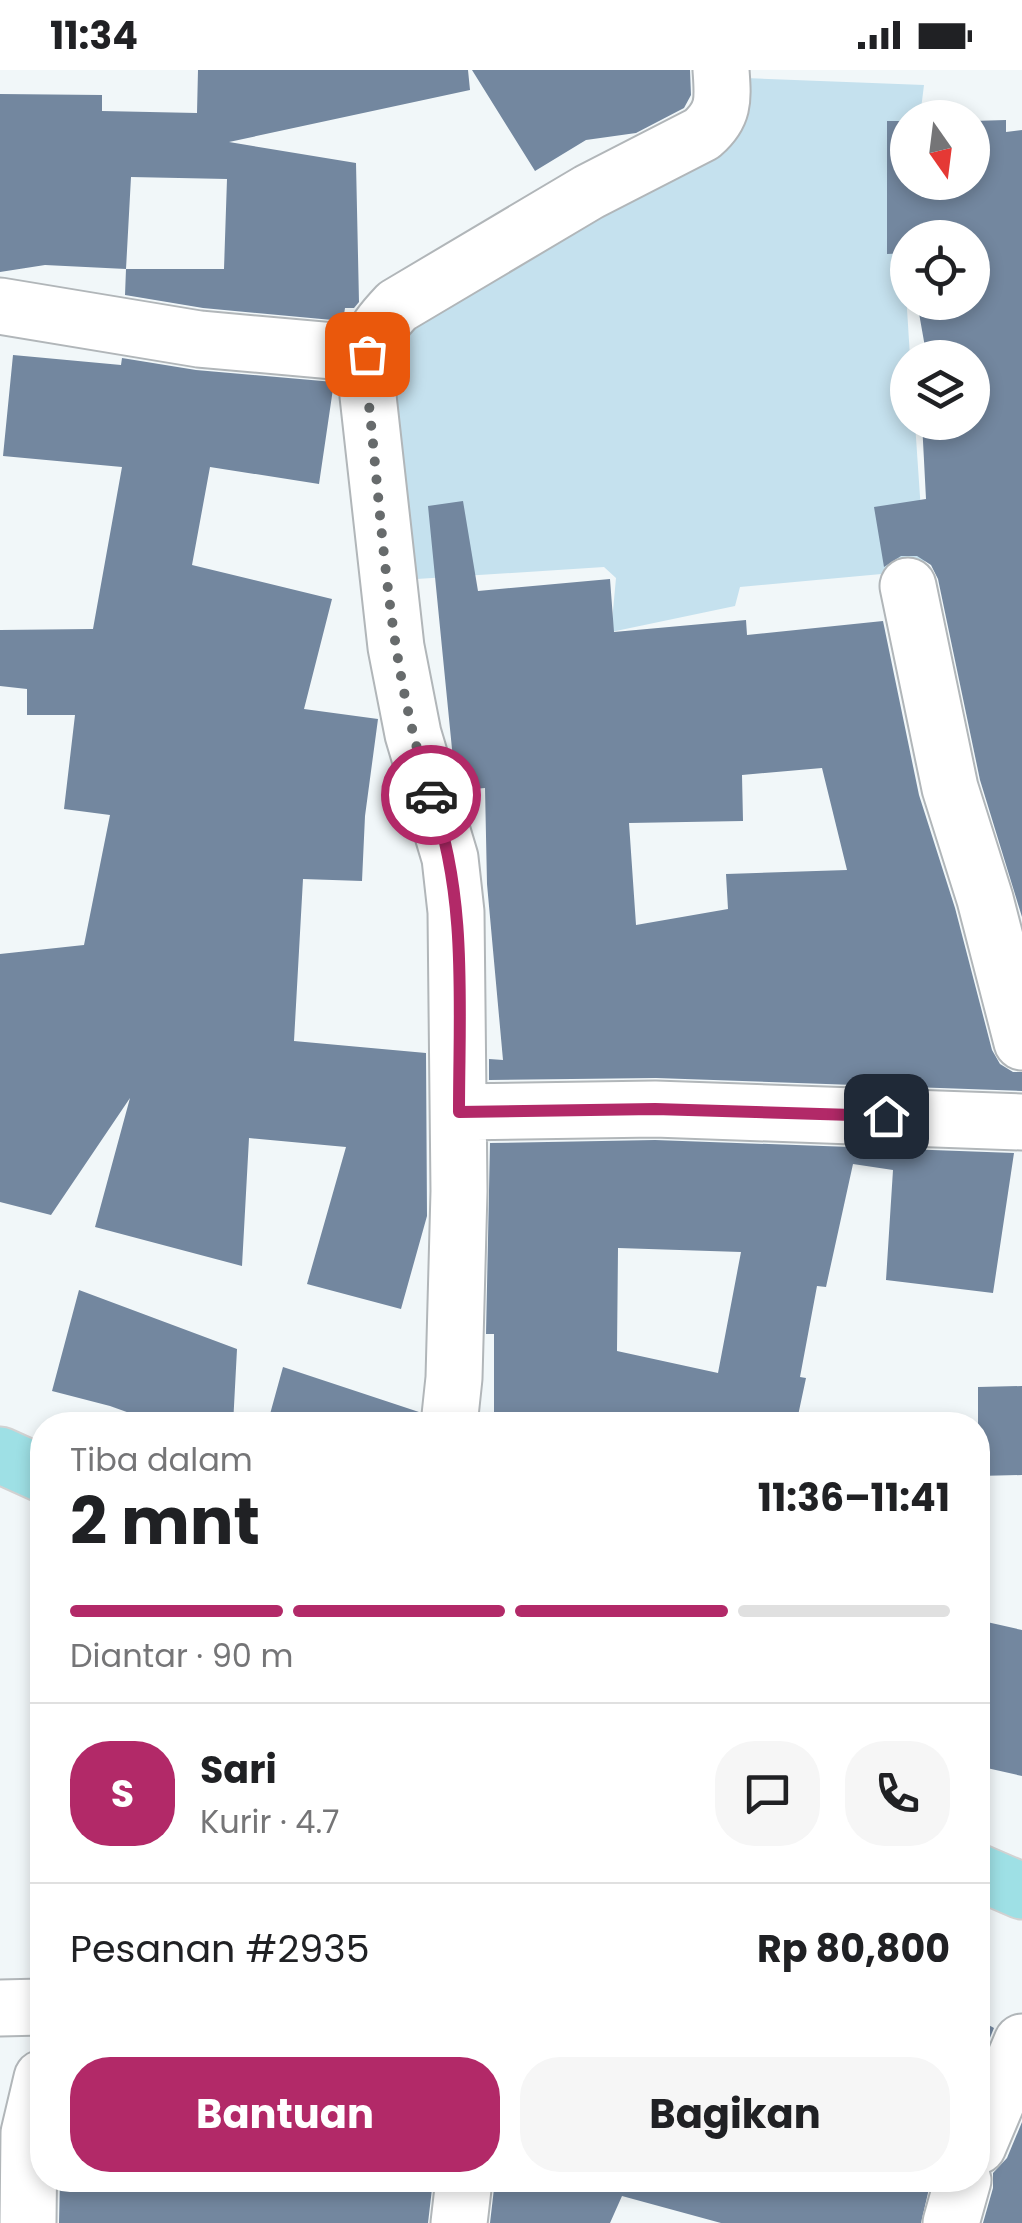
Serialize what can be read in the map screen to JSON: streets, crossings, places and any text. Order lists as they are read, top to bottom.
{
  "north": "bottom",
  "page": {
    "status": "11:34",
    "heading": ["2 mnt", "Tiba dalam", "11:36–11:41"],
    "panel": [
      "Sari",
      "Kurir · 4.7",
      "Pesanan #2935",
      "Rp 80,800"
    ],
    "bar": "Diantar · 90 m",
    "round": "S",
    "buttons": ["Bantuan", "Bagikan"]
  }
}
